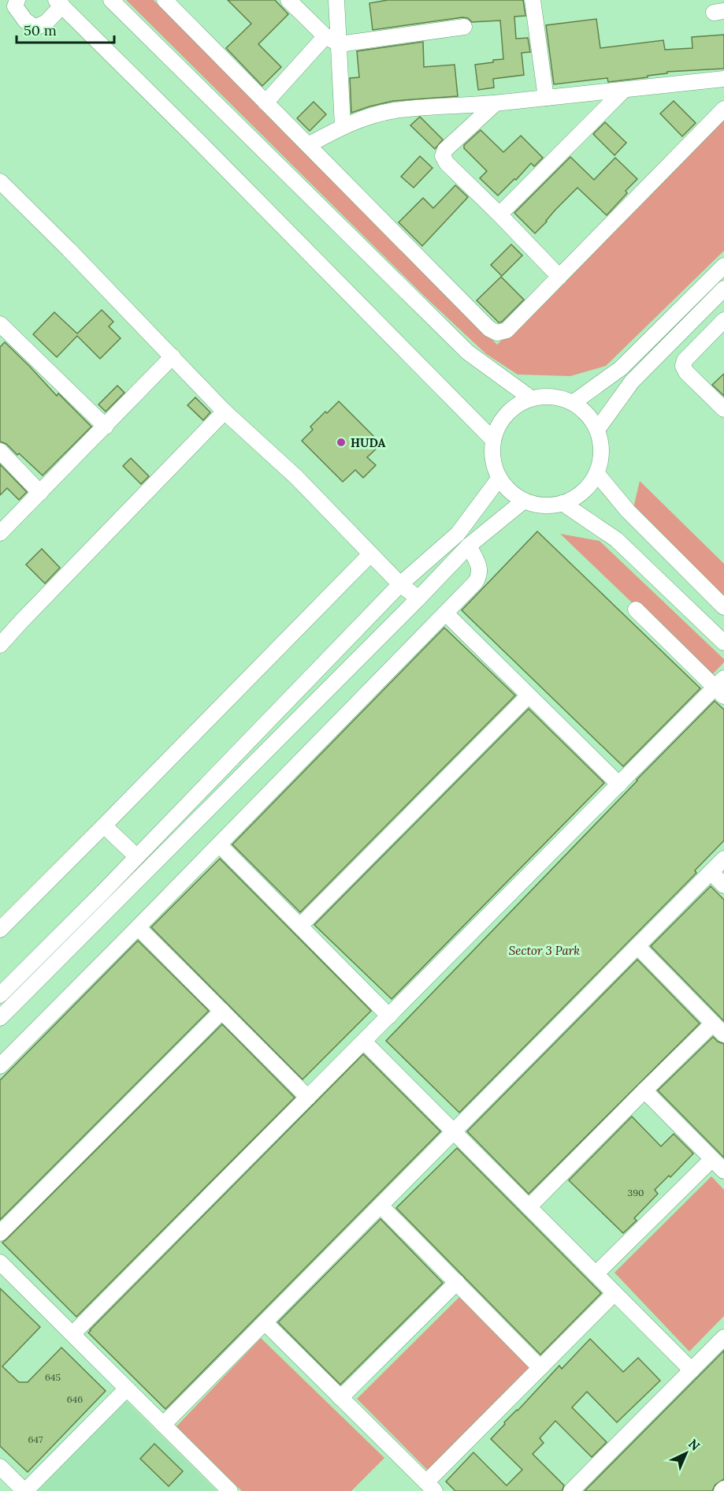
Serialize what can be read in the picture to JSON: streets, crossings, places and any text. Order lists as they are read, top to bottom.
{
  "parks": ["Sector 3 Park"],
  "places": ["HUDA"],
  "house_numbers": [
    "390",
    "645",
    "646",
    "647"
  ],
  "scale_bar": "50 m",
  "north": "top right"
}
